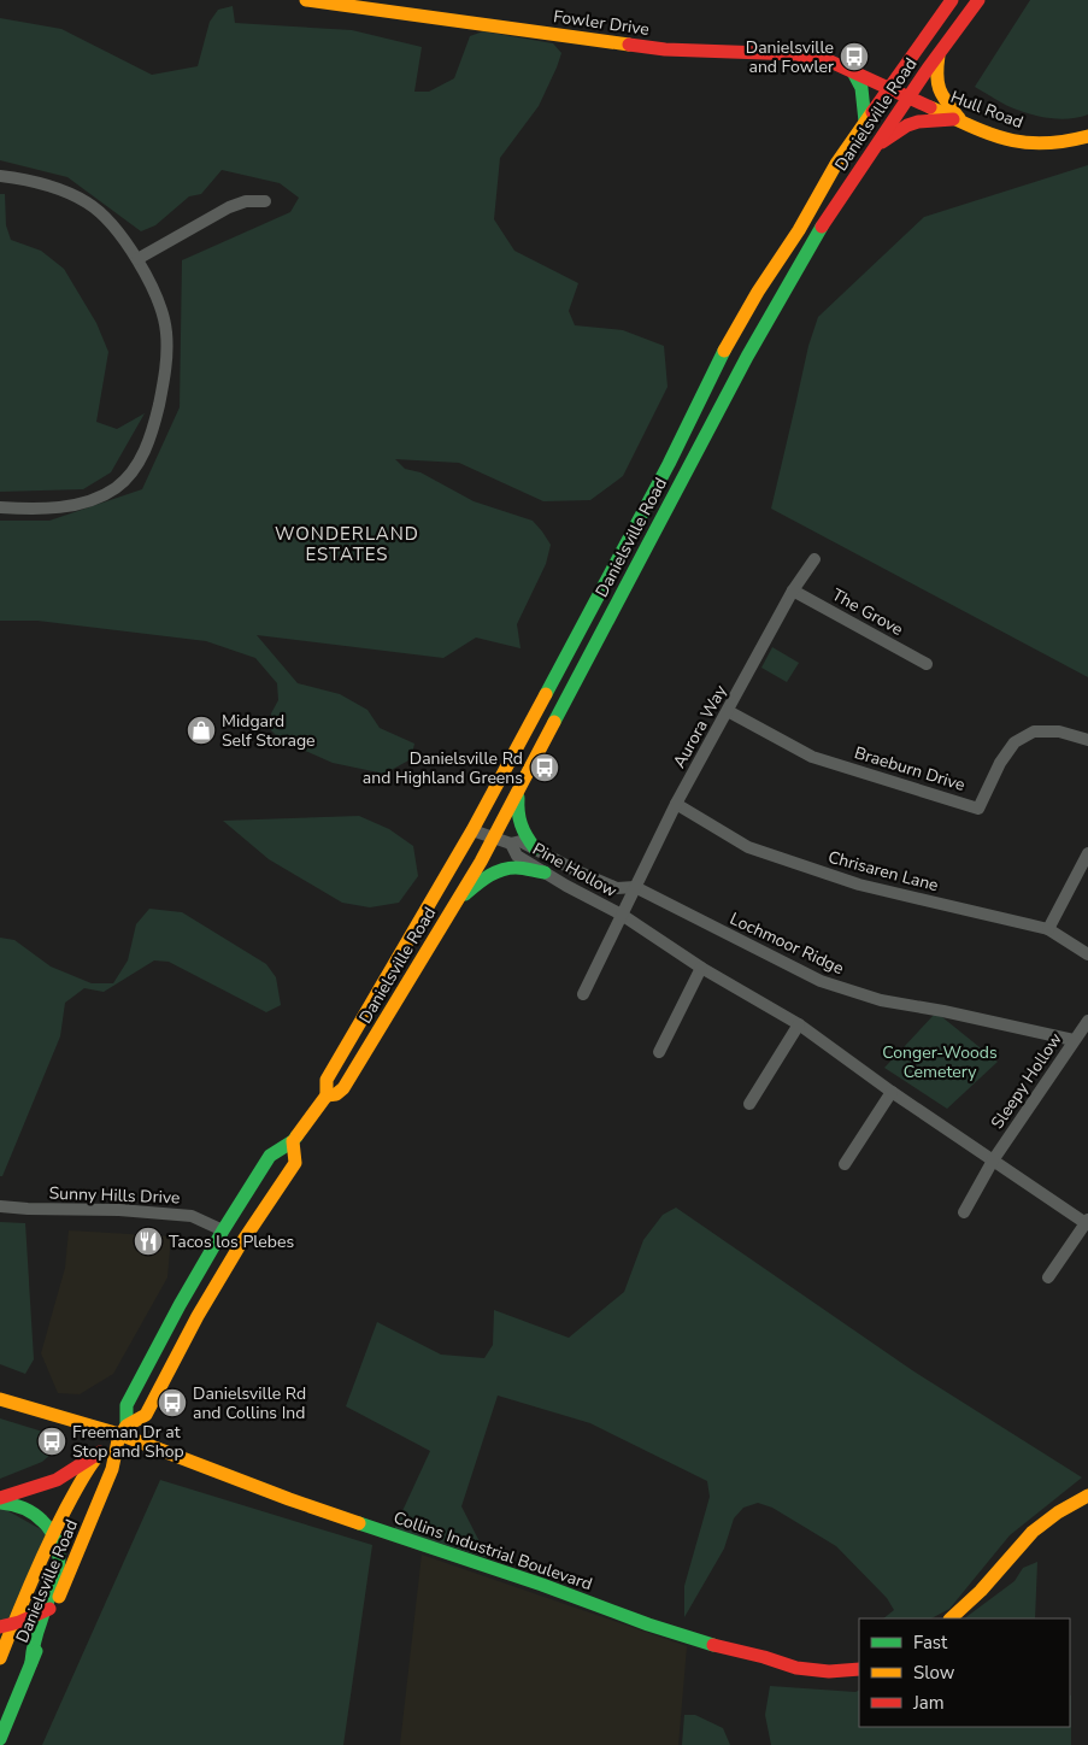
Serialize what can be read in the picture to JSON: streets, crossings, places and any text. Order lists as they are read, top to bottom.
{
  "streets": {
    "main road": [
      "Fowler Drive",
      "Hull Road",
      "Danielsville Road",
      "Collins Industrial Boulevard"
    ],
    "street": [
      "The Grove",
      "Aurora Way",
      "Braeburn Drive",
      "Pine Hollow",
      "Chrisaren Lane",
      "Lochmoor Ridge",
      "Sleepy Hollow",
      "Sunny Hills Drive"
    ]
  },
  "crossings": [
    ["Fowler Drive", "Hull Road"],
    ["Fowler Drive", "Danielsville Road"],
    ["Hull Road", "Danielsville Road"],
    ["Danielsville Road", "Sunny Hills Drive"],
    ["Danielsville Road", "Collins Industrial Boulevard"],
    ["The Grove", "Aurora Way"],
    ["Aurora Way", "Braeburn Drive"],
    ["Aurora Way", "Pine Hollow"],
    ["Aurora Way", "Chrisaren Lane"],
    ["Aurora Way", "Lochmoor Ridge"],
    ["Pine Hollow", "Lochmoor Ridge"],
    ["Pine Hollow", "Sleepy Hollow"],
    ["Lochmoor Ridge", "Sleepy Hollow"]
  ],
  "districts": ["WONDERLAND ESTATES"],
  "parks": ["Conger-Woods Cemetery"],
  "places": {
    "bus stop": [
      "Danielsville and Fowler",
      "Danielsville Rd and Highland Greens",
      "Danielsville Rd and Collins Ind",
      "Freeman Dr at Stop and Shop"
    ],
    "shop": ["Midgard Self Storage"],
    "restaurant": ["Tacos los Plebes"]
  },
  "legend": ["Fast", "Slow", "Jam"]
}
